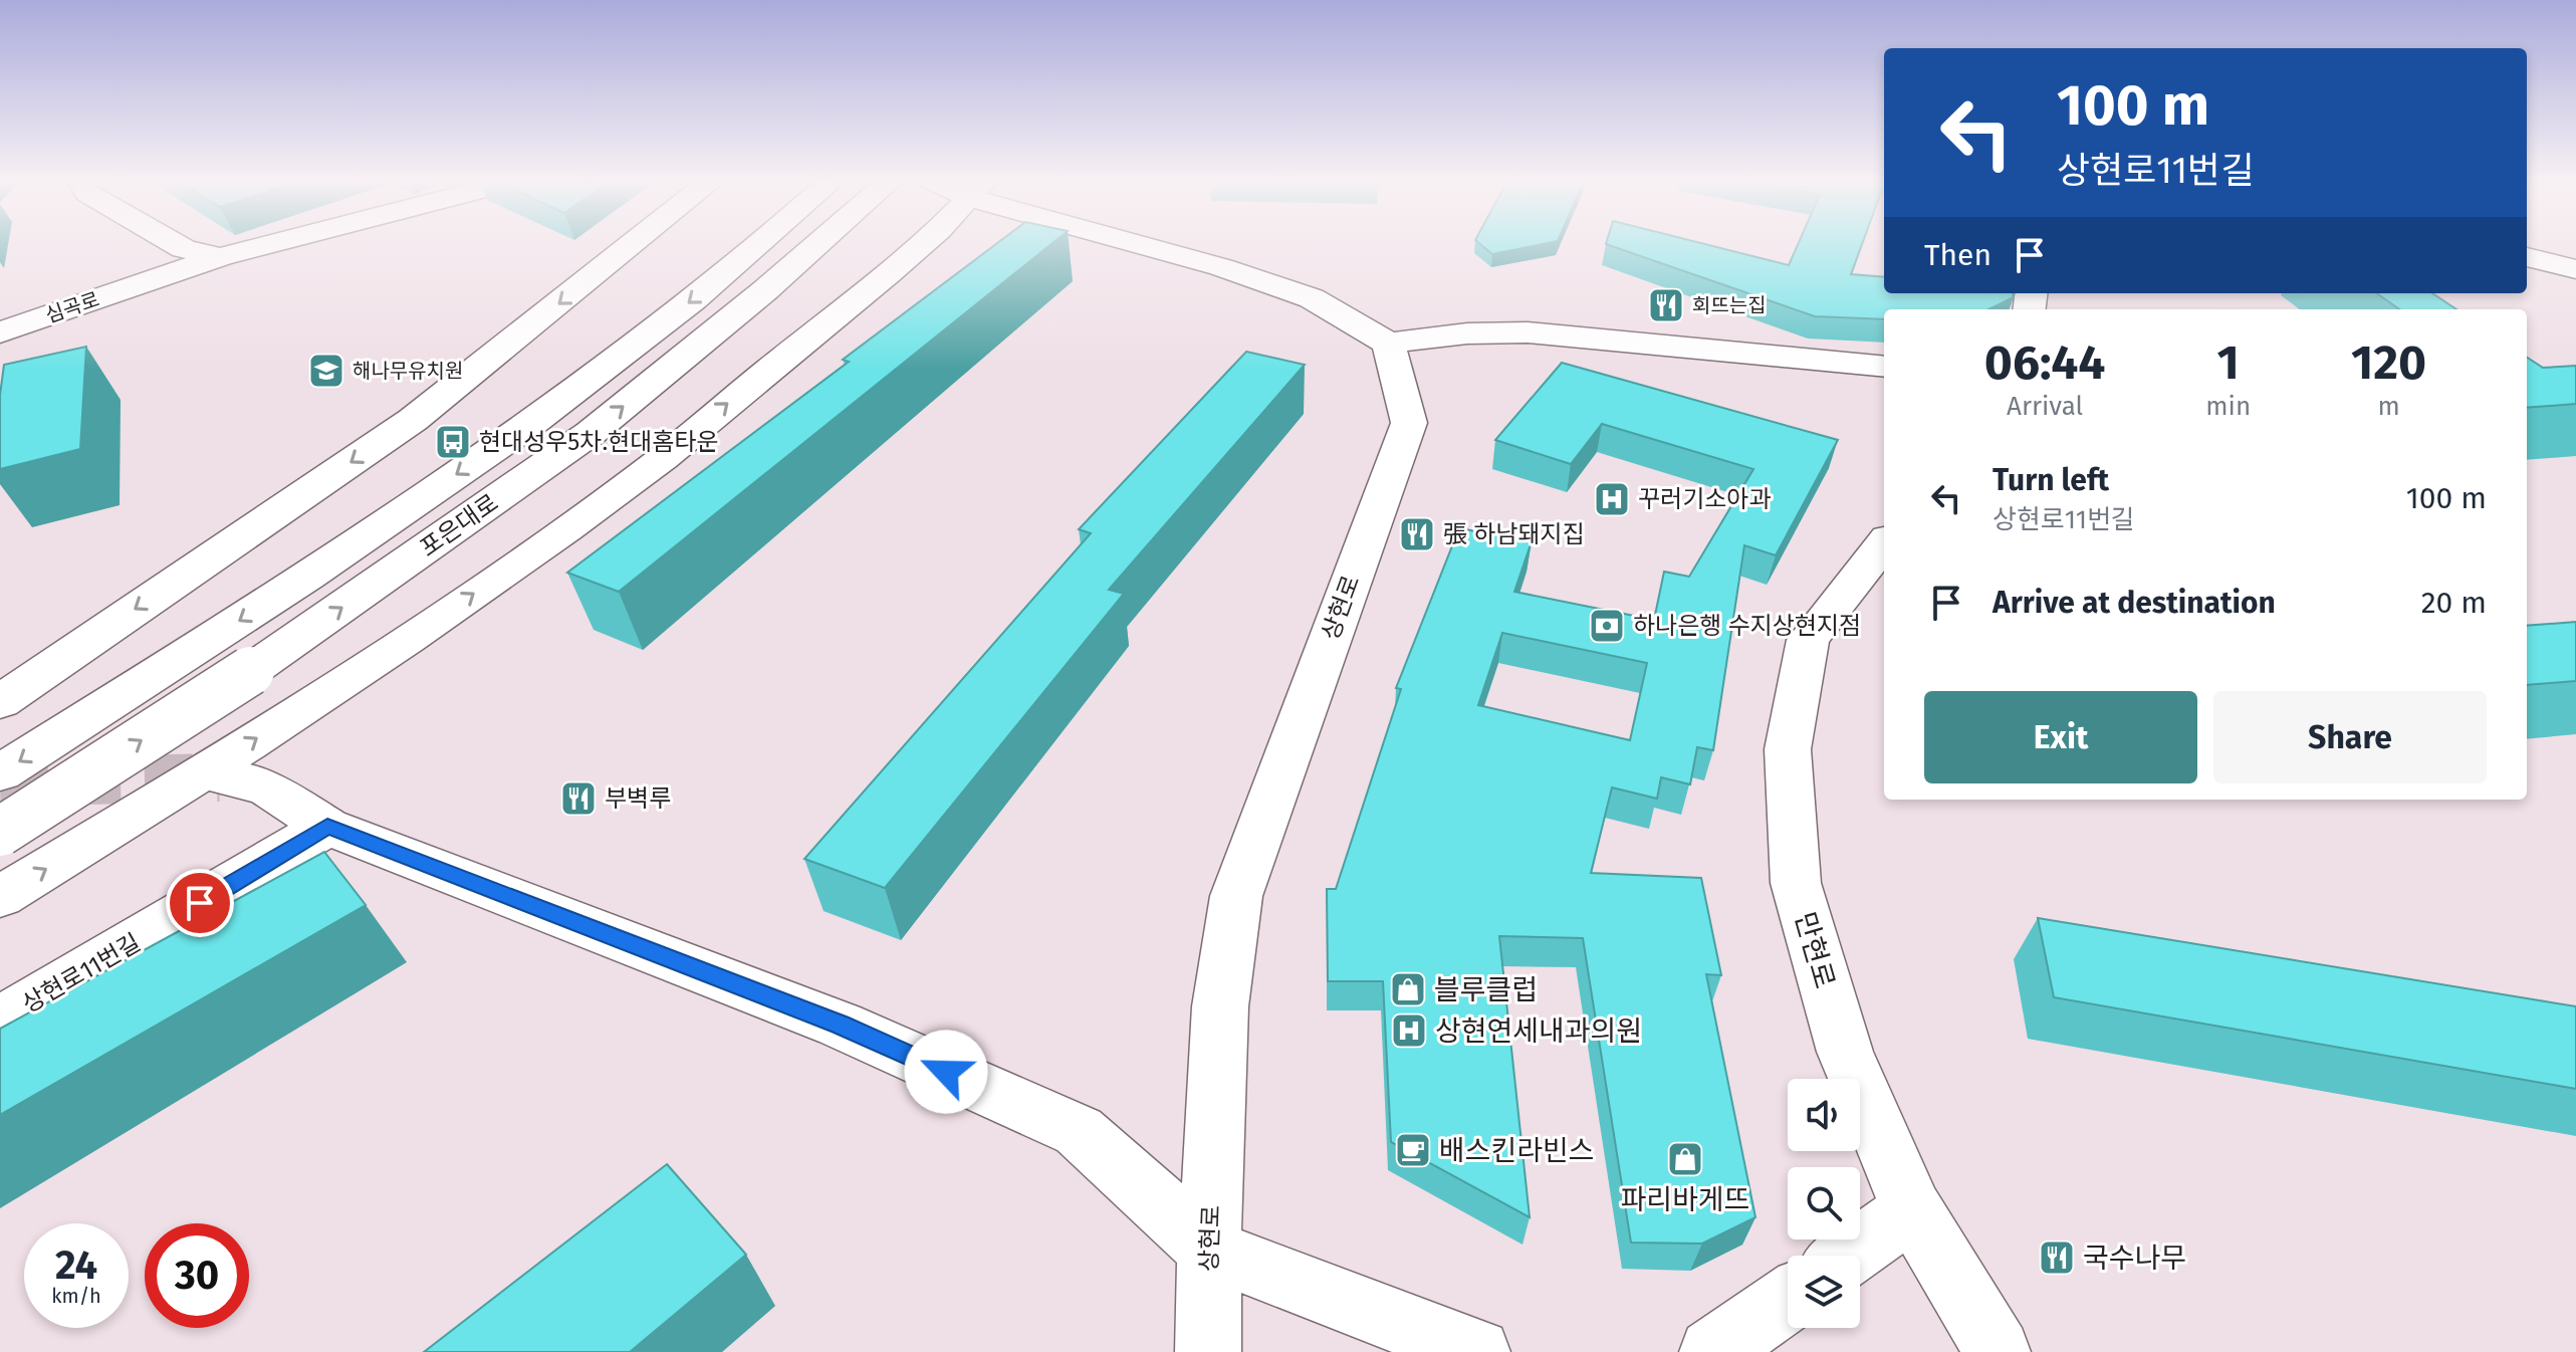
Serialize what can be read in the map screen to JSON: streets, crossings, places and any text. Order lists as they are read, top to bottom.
{
  "streets": {
    "street": [
      "심곡로",
      "포은대로",
      "상현로",
      "만현로",
      "상현로11번길"
    ]
  },
  "places": {
    "restaurant": [
      "회뜨는집",
      "張 하남돼지집",
      "부벽루",
      "국수나무"
    ],
    "school or university": ["해나무유치원"],
    "bus stop": ["현대성우5차.현대홈타운"],
    "hospital": ["꾸러기소아과", "상현연세내과의원"],
    "bank": ["하나은행 수지상현지점"],
    "shop": ["블루클럽", "파리바게뜨"],
    "cafe": ["배스킨라빈스"]
  },
  "page": {
    "turn": ["100 m", "상현로11번길"],
    "then": "Then",
    "eta": [
      "06:44",
      "Arrival",
      "1",
      "min",
      "120",
      "m"
    ],
    "list": [
      {
        "name": "Turn left",
        "note": "상현로11번길",
        "value": "100 m"
      },
      {
        "name": "Arrive at destination",
        "value": "20 m"
      }
    ],
    "buttons": ["Exit", "Share"],
    "speed": "24 km/h",
    "limit": "30"
  }
}
